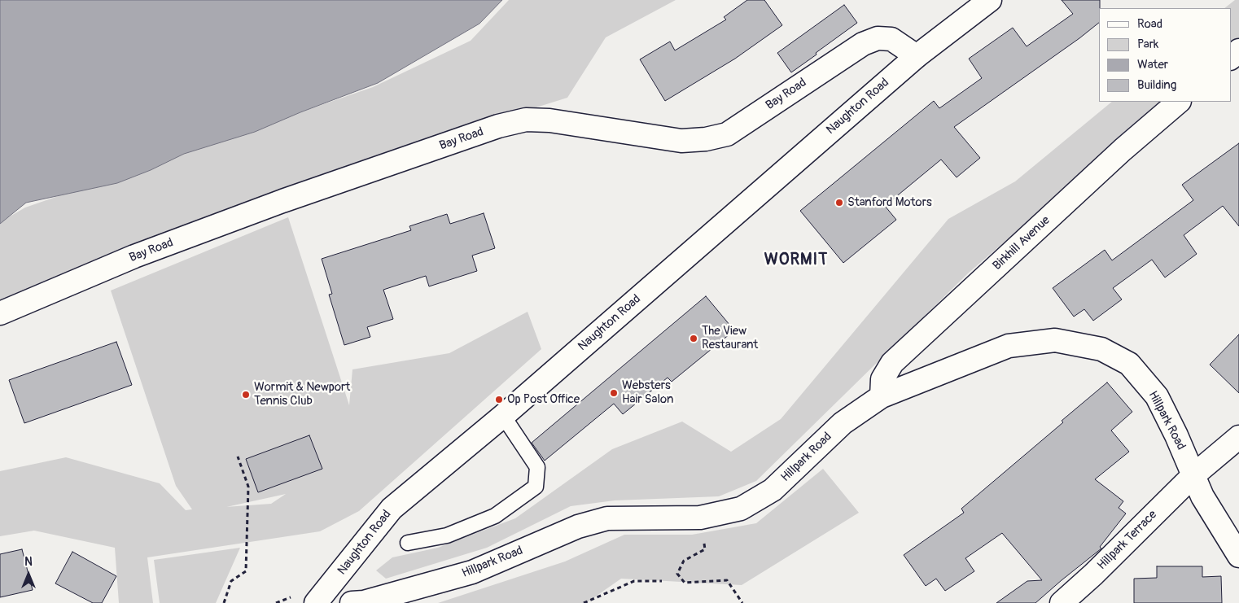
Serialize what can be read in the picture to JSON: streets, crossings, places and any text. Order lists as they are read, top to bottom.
{
  "streets": {
    "street": [
      "Bay Road",
      "Naughton Road",
      "Birkhill Avenue",
      "Hillpark Road",
      "Hillpark Terrace"
    ]
  },
  "crossings": [
    ["Bay Road", "Naughton Road"],
    ["Birkhill Avenue", "Hillpark Road"],
    ["Hillpark Road", "Hillpark Terrace"]
  ],
  "districts": ["WORMIT"],
  "places": [
    "Stanford Motors",
    "The View Restaurant",
    "Websters Hair Salon",
    "Wormit & Newport Tennis Club",
    "Op Post Office"
  ],
  "legend": [
    "Road",
    "Park",
    "Water",
    "Building"
  ],
  "north": "top"
}
